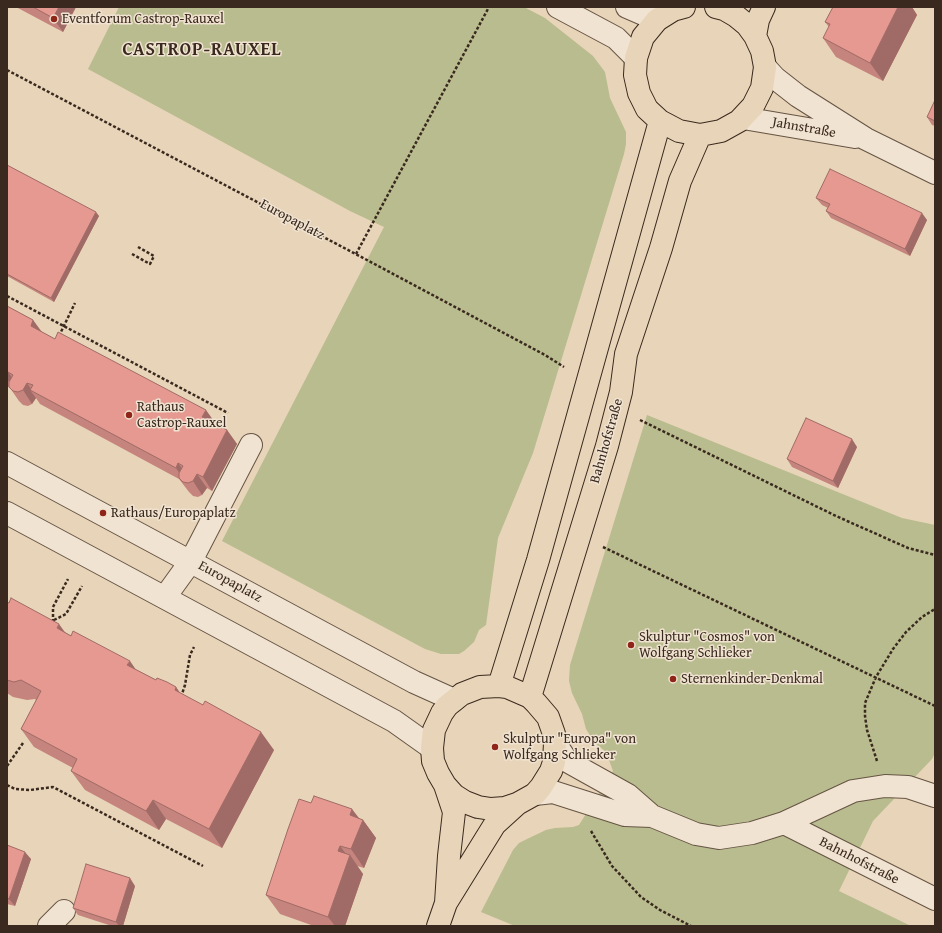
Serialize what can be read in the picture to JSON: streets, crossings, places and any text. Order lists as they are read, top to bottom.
{
  "streets": {
    "main road": ["Bahnhofstraße"],
    "street": ["Jahnstraße", "Europaplatz"]
  },
  "crossings": [
    ["Europaplatz", "Bahnhofstraße"]
  ],
  "districts": ["CASTROP-RAUXEL"],
  "places": [
    "Eventforum Castrop-Rauxel",
    "Rathaus Castrop-Rauxel",
    "Rathaus/Europaplatz",
    "Skulptur \"Cosmos\" von Wolfgang Schlieker",
    "Sternenkinder-Denkmal",
    "Skulptur \"Europa\" von Wolfgang Schlieker"
  ]
}
